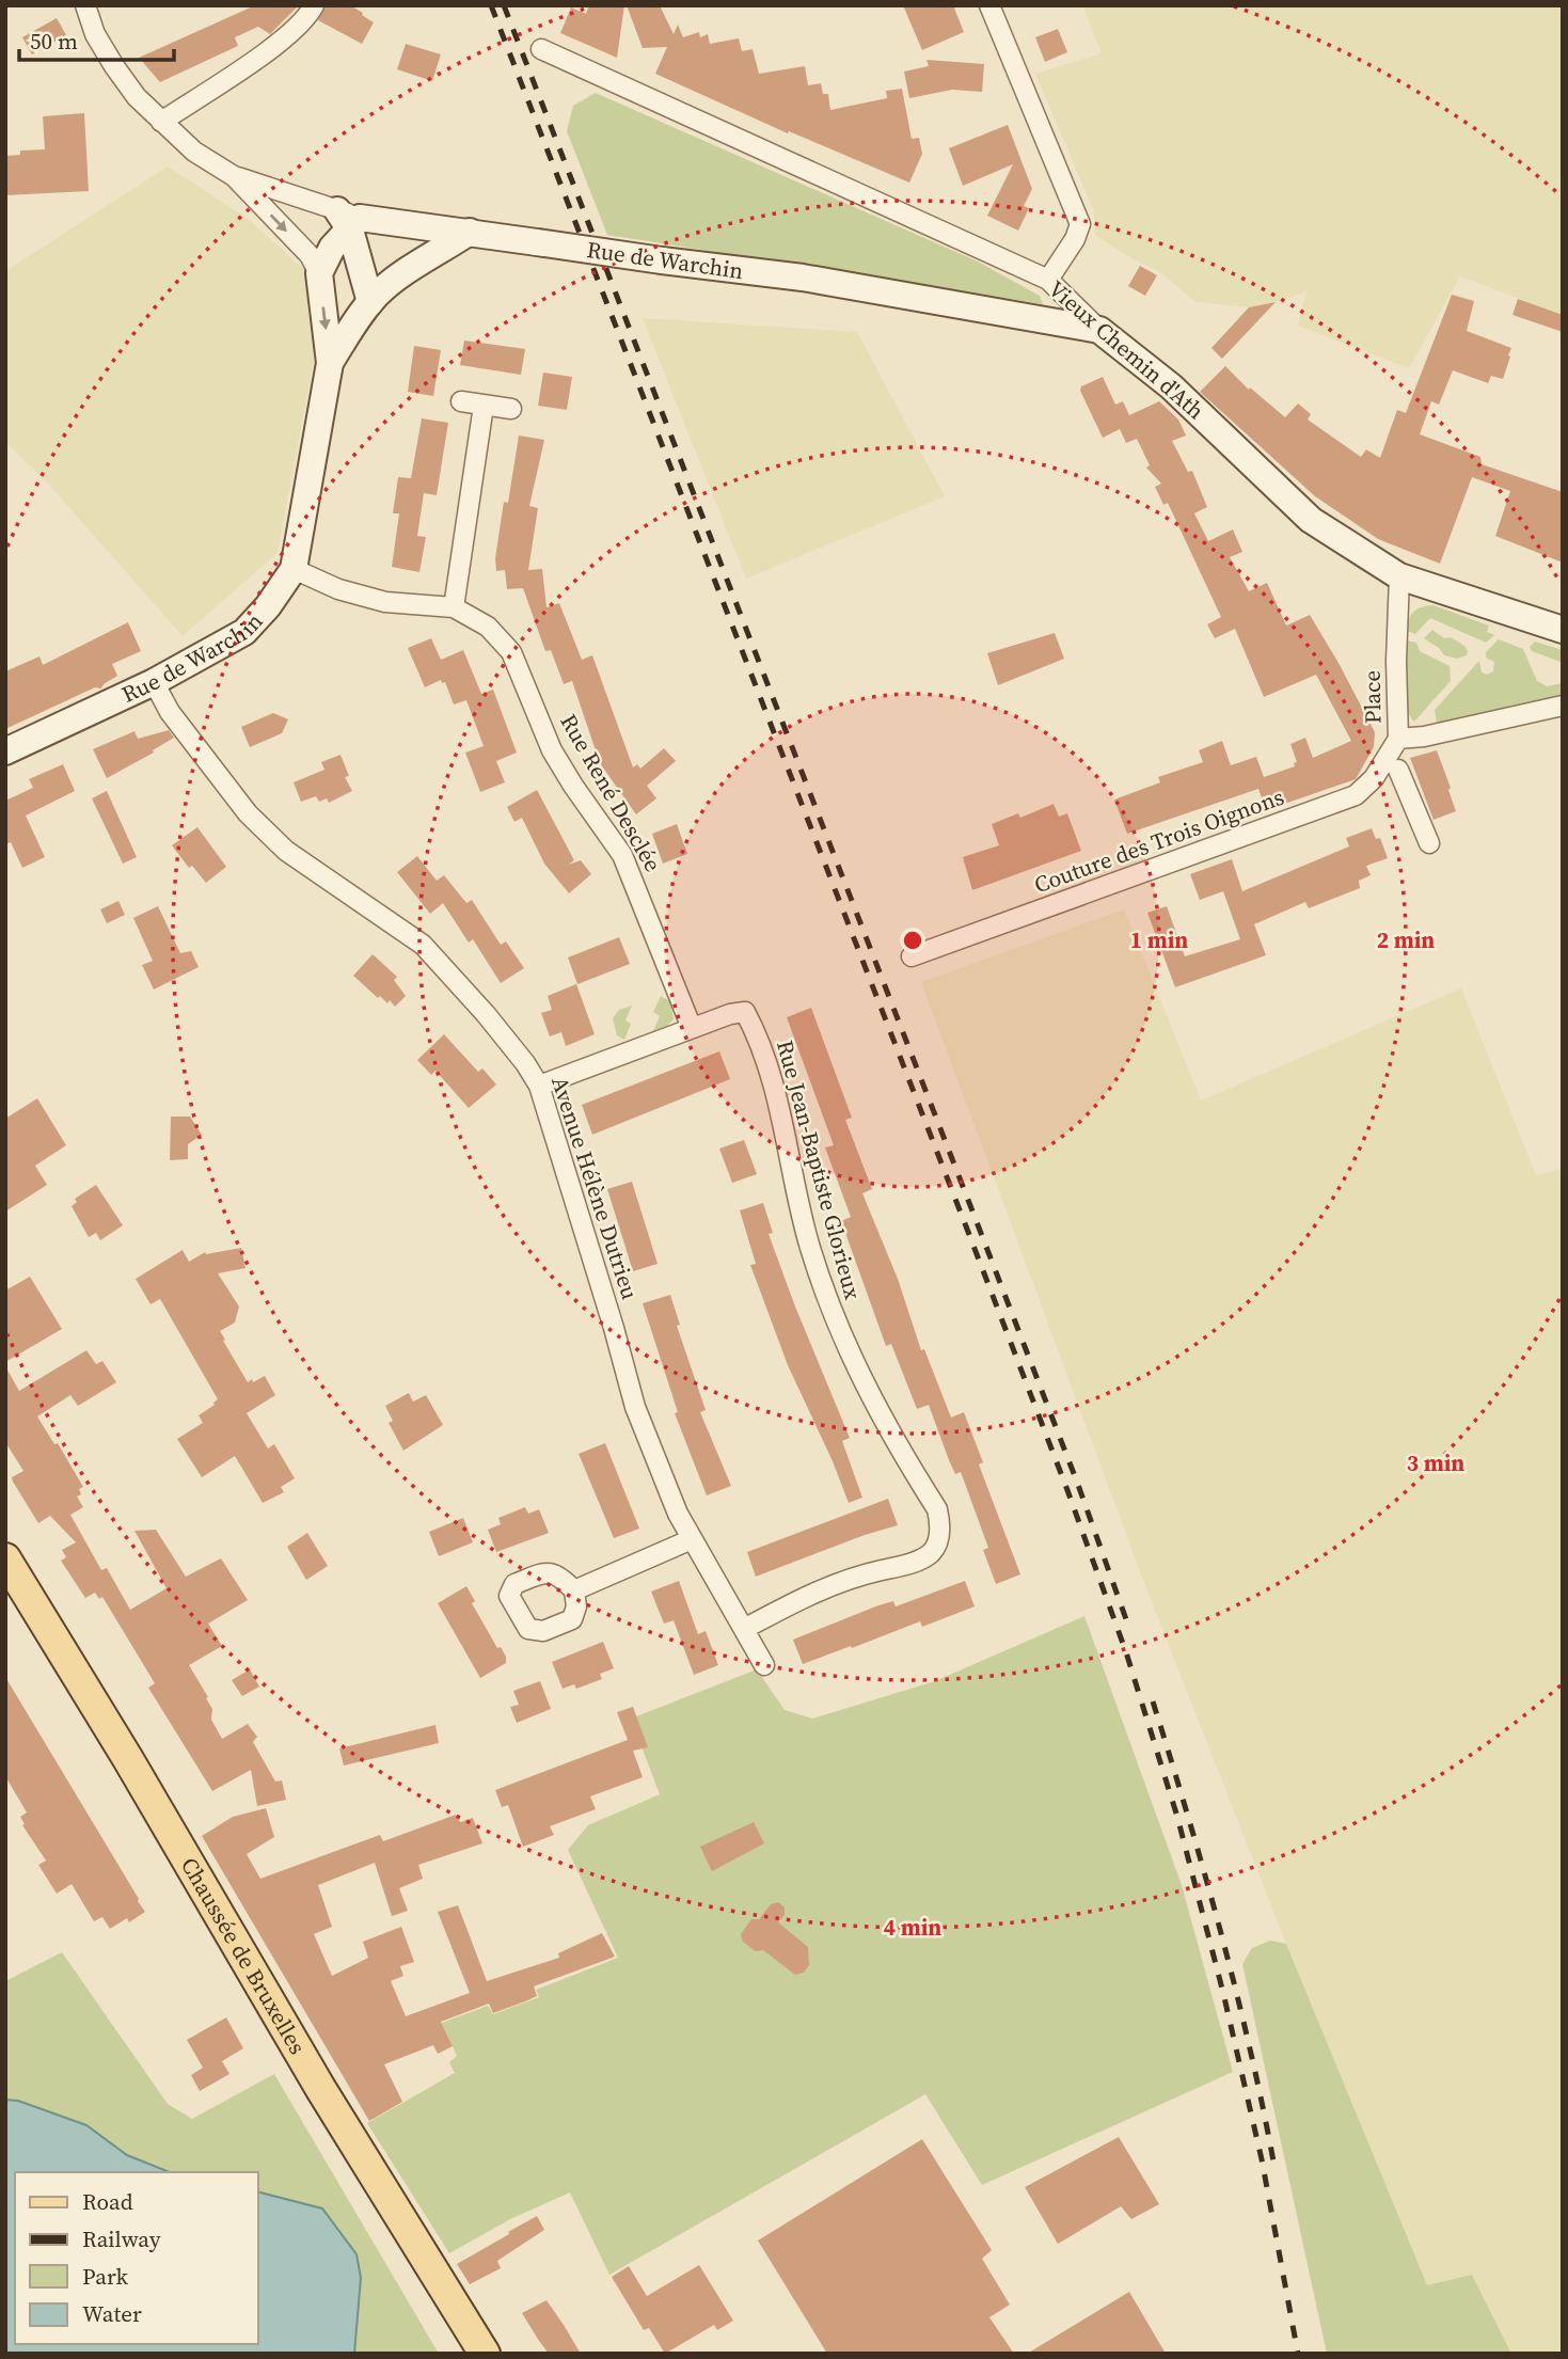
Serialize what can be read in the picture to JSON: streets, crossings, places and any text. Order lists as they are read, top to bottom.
{
  "streets": {
    "main road": ["Chaussée de Bruxelles"],
    "street": [
      "Rue de Warchin",
      "Vieux Chemin d'Ath",
      "Place",
      "Rue René Desclée",
      "Couture des Trois Oignons",
      "Rue Jean-Baptiste Glorieux",
      "Avenue Hélène Dutrieu"
    ]
  },
  "crossings": [
    ["Rue de Warchin", "Vieux Chemin d'Ath"],
    ["Rue de Warchin", "Rue René Desclée"],
    ["Rue de Warchin", "Avenue Hélène Dutrieu"],
    ["Vieux Chemin d'Ath", "Place"],
    ["Place", "Couture des Trois Oignons"],
    ["Rue René Desclée", "Rue Jean-Baptiste Glorieux"],
    ["Rue Jean-Baptiste Glorieux", "Avenue Hélène Dutrieu"]
  ],
  "legend": [
    "Road",
    "Railway",
    "Park",
    "Water"
  ],
  "scale_bar": "50 m",
  "rings": [
    "1 min",
    "2 min",
    "3 min",
    "4 min"
  ]
}
